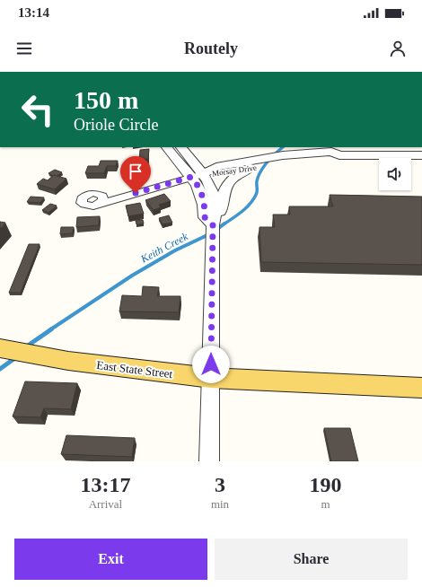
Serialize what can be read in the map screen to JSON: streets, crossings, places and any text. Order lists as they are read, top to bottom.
{
  "streets": {
    "main road": ["East State Street"],
    "street": ["Morsay Drive"]
  },
  "water": ["Keith Creek"],
  "page": {
    "status": "13:14",
    "header": "Routely",
    "turn": ["150 m", "Oriole Circle"],
    "eta": [
      "13:17",
      "Arrival",
      "3",
      "min",
      "190",
      "m"
    ],
    "buttons": ["Exit", "Share"]
  }
}
